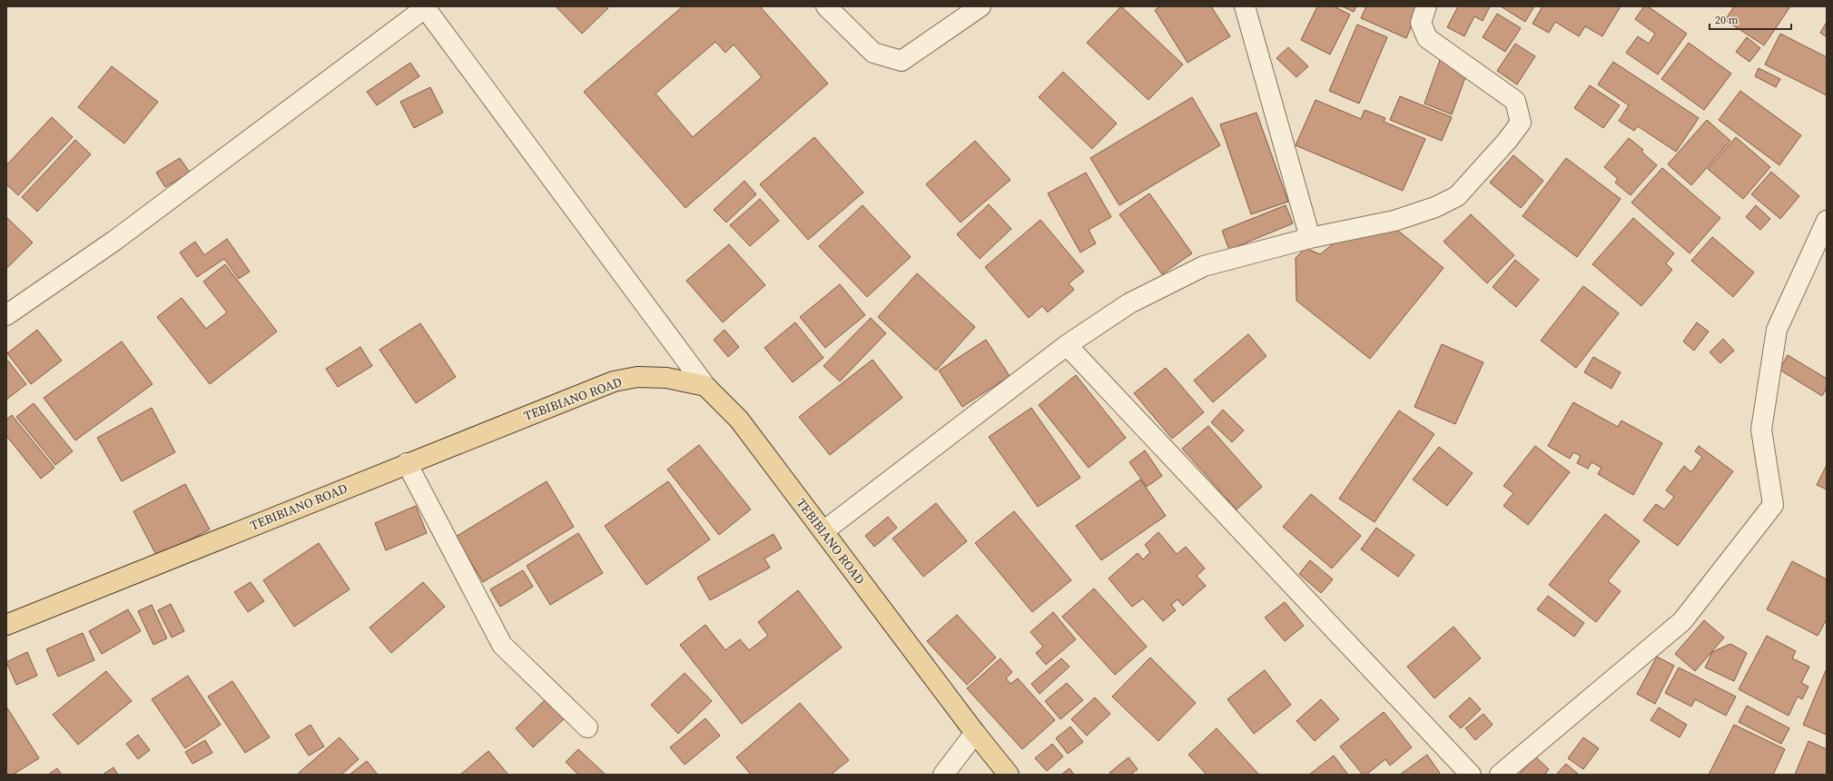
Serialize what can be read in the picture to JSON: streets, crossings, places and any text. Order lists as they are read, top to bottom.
{
  "streets": {
    "main road": ["TEBIBIANO ROAD"]
  },
  "scale_bar": "20 m"
}
